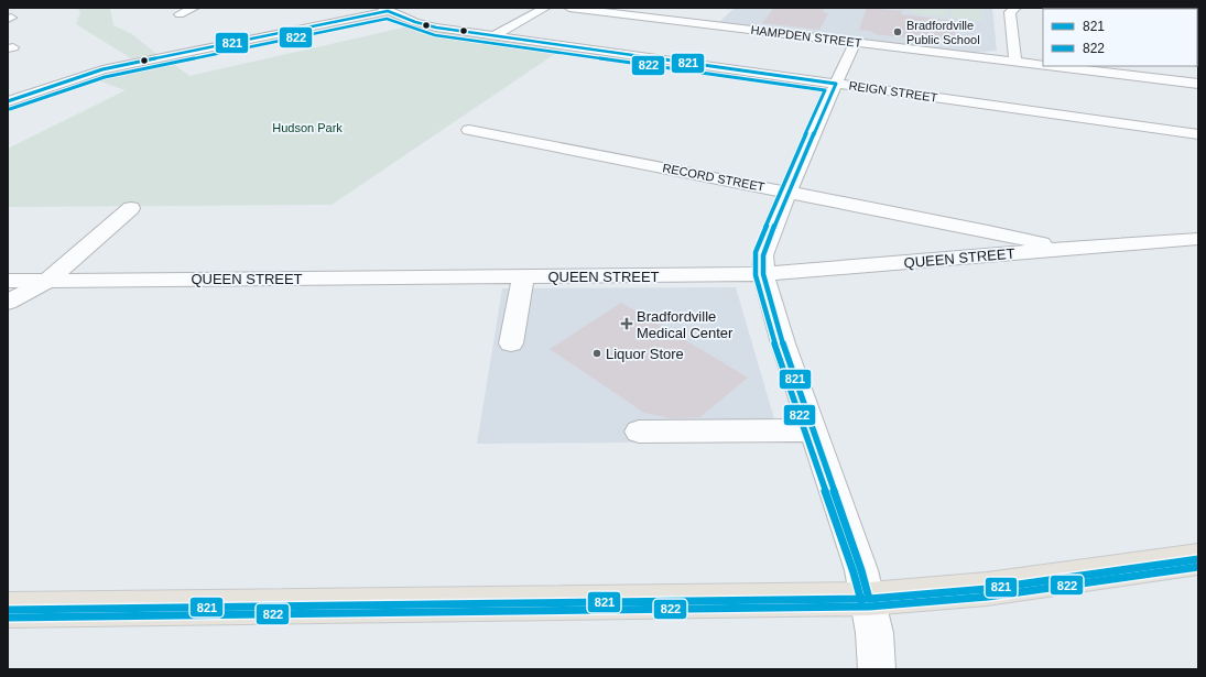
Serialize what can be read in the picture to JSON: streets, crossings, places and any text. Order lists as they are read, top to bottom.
{
  "streets": {
    "street": [
      "HAMPDEN STREET",
      "REIGN STREET",
      "RECORD STREET",
      "QUEEN STREET"
    ]
  },
  "crossings": [
    ["RECORD STREET", "QUEEN STREET"]
  ],
  "parks": ["Hudson Park"],
  "places": {
    "other": ["Bradfordville Public School", "Liquor Store"],
    "health": ["Bradfordville Medical Center"]
  },
  "lines": ["transit line 821", "transit line 822"],
  "legend": ["821", "822"]
}
